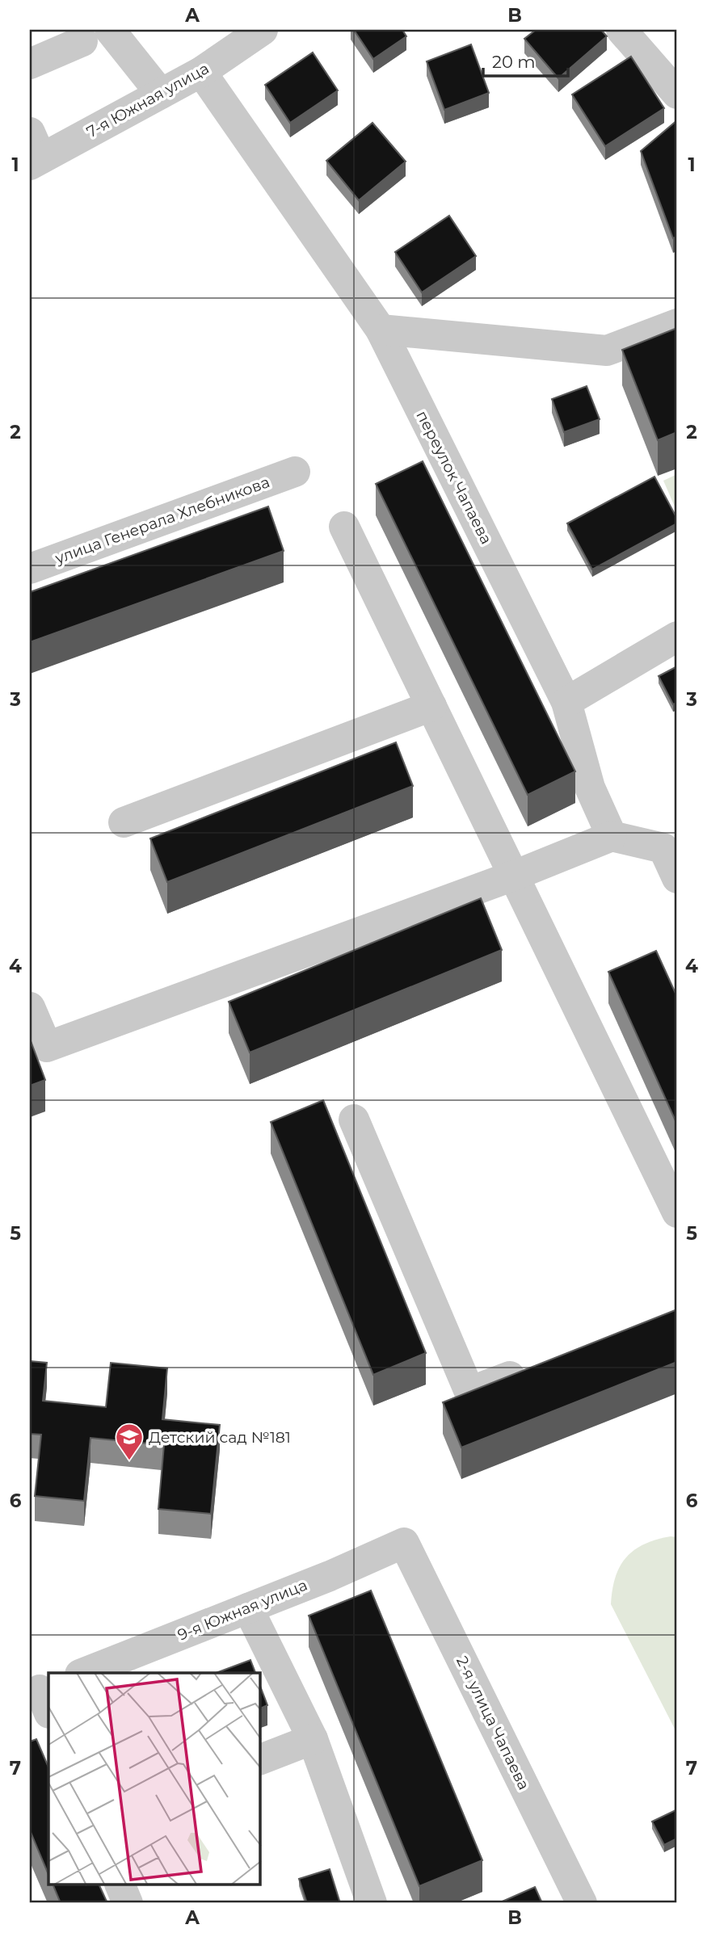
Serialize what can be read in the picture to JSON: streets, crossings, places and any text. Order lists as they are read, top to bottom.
{
  "streets": {
    "street": [
      "7-я Южная улица",
      "переулок Чапаева",
      "улица Генерала Хлебникова",
      "9-я Южная улица",
      "2-я улица Чапаева"
    ]
  },
  "crossings": [
    ["7-я Южная улица", "переулок Чапаева"],
    ["9-я Южная улица", "2-я улица Чапаева"]
  ],
  "places": {
    "school or university": ["Детский сад №181"]
  },
  "scale_bar": "20 m",
  "grid": {
    "columns": ["A", "B"],
    "rows": [
      "1",
      "2",
      "3",
      "4",
      "5",
      "6",
      "7"
    ]
  }
}
